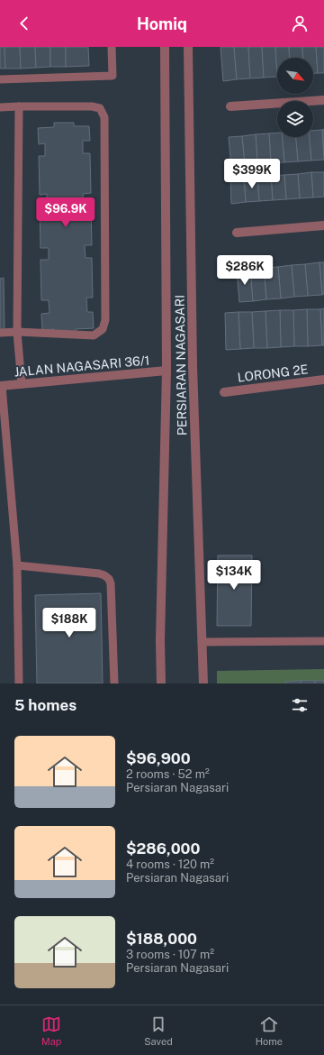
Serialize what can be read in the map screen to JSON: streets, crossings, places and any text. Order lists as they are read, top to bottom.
{
  "streets": {
    "street": ["PERSIARAN NAGASARI", "JALAN NAGASARI 36/1", "LORONG 2E"]
  },
  "crossings": [
    ["PERSIARAN NAGASARI", "JALAN NAGASARI 36/1"]
  ],
  "north": "bottom right",
  "page": {
    "header": "Homiq",
    "price": [
      "$399K",
      "$96.9K",
      "$286K",
      "$134K",
      "$188K"
    ],
    "heading": "5 homes",
    "list": [
      {
        "name": "$96,900",
        "note": "2 rooms · 52 m² · Persiaran Nagasari"
      },
      {
        "name": "$286,000",
        "note": "4 rooms · 120 m² · Persiaran Nagasari"
      },
      {
        "name": "$188,000",
        "note": "3 rooms · 107 m² · Persiaran Nagasari"
      }
    ],
    "tabs": ["Map", "Saved", "Home"]
  }
}
